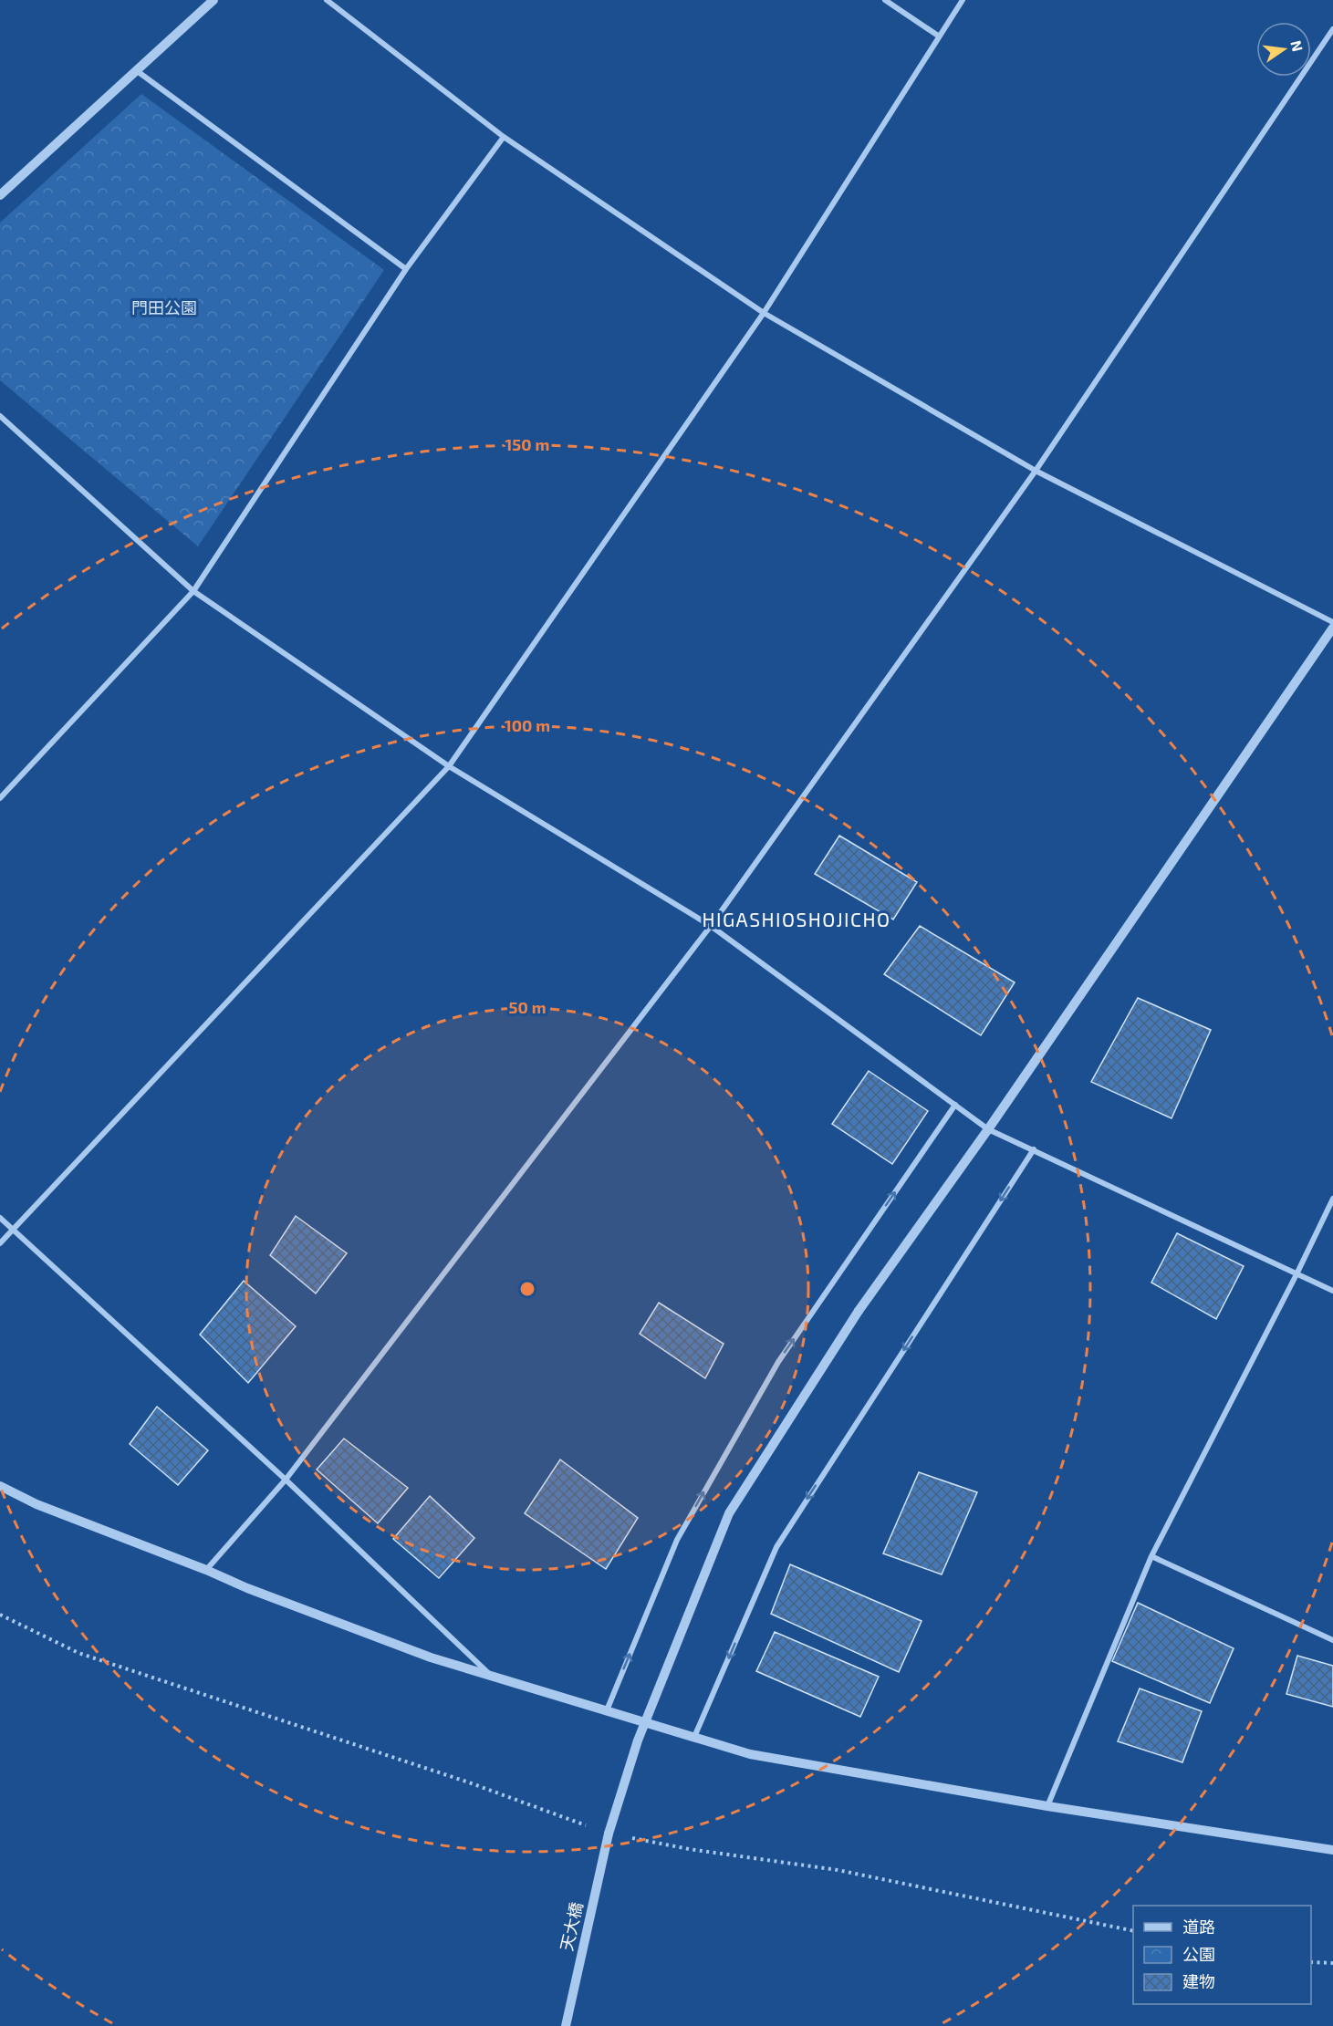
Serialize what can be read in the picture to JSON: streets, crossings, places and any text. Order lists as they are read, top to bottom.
{
  "streets": {
    "street": ["天大橋"]
  },
  "districts": ["HIGASHIOSHOJICHO"],
  "parks": ["門田公園"],
  "legend": ["道路", "公園", "建物"],
  "north": "right",
  "rings": ["150 m", "100 m", "50 m"]
}
